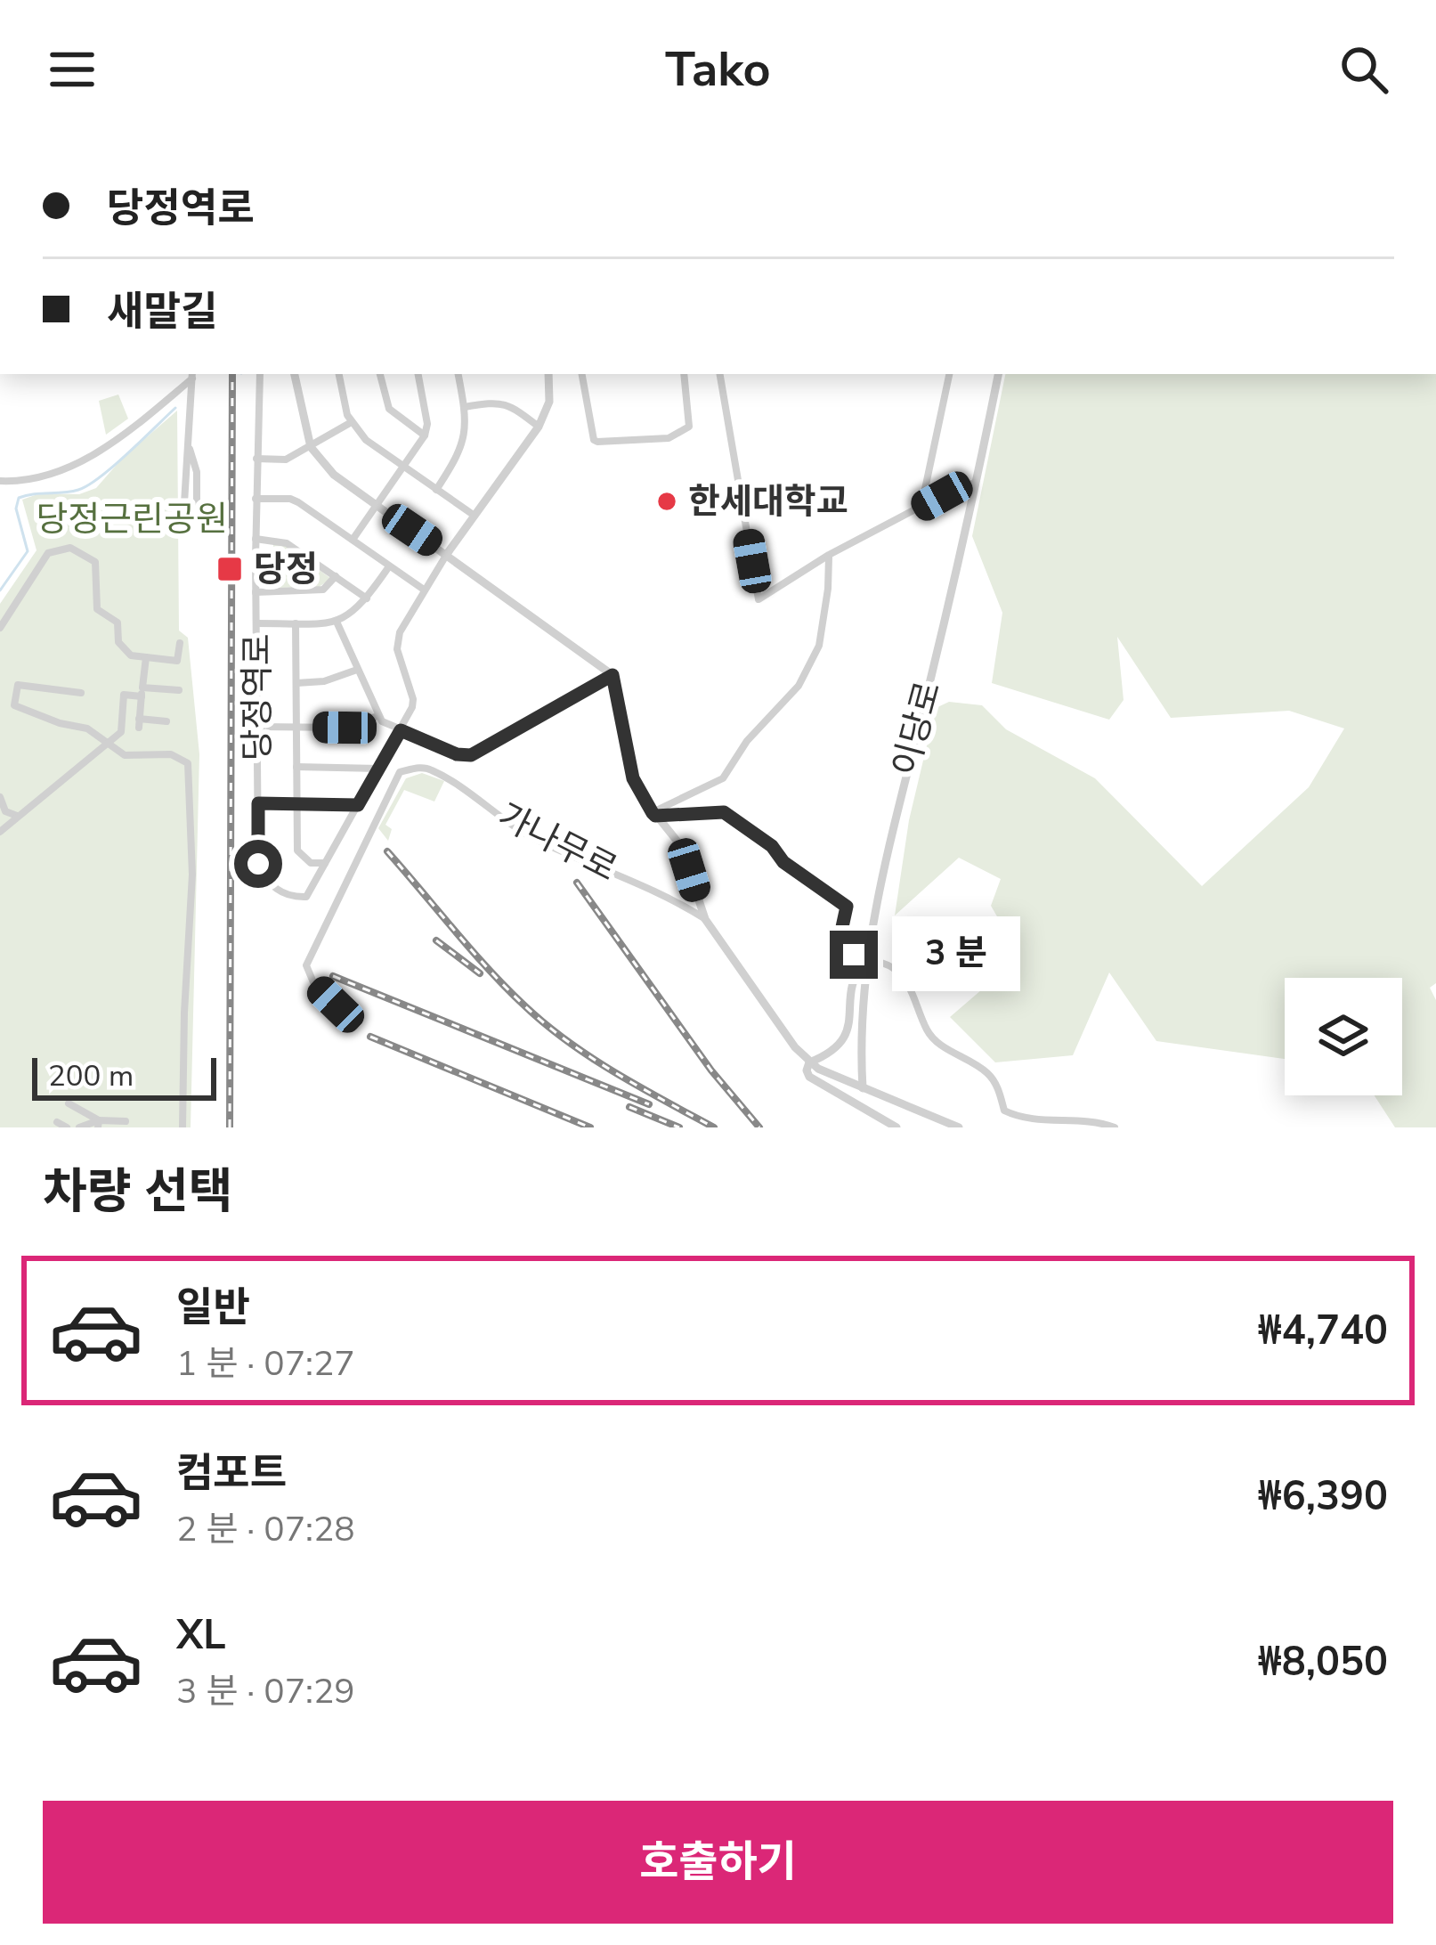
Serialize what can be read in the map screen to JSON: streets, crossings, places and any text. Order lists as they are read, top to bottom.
{
  "streets": {
    "street": ["당정역로", "이당로", "가나무로"]
  },
  "crossings": [
    ["이당로", "가나무로"]
  ],
  "parks": ["당정근린공원"],
  "places": {
    "other": ["한세대학교"],
    "transit": ["당정"]
  },
  "scale_bar": "200 m",
  "page": {
    "header": "Tako",
    "banner": ["당정역로", "새말길"],
    "bubble": "3 분",
    "scale": "200 m",
    "heading": "차량 선택",
    "list": [
      {
        "name": "일반",
        "note": "1 분 · 07:27",
        "value": "₩4,740"
      },
      {
        "name": "컴포트",
        "note": "2 분 · 07:28",
        "value": "₩6,390"
      },
      {
        "name": "XL",
        "note": "3 분 · 07:29",
        "value": "₩8,050"
      }
    ],
    "buttons": "호출하기"
  }
}
